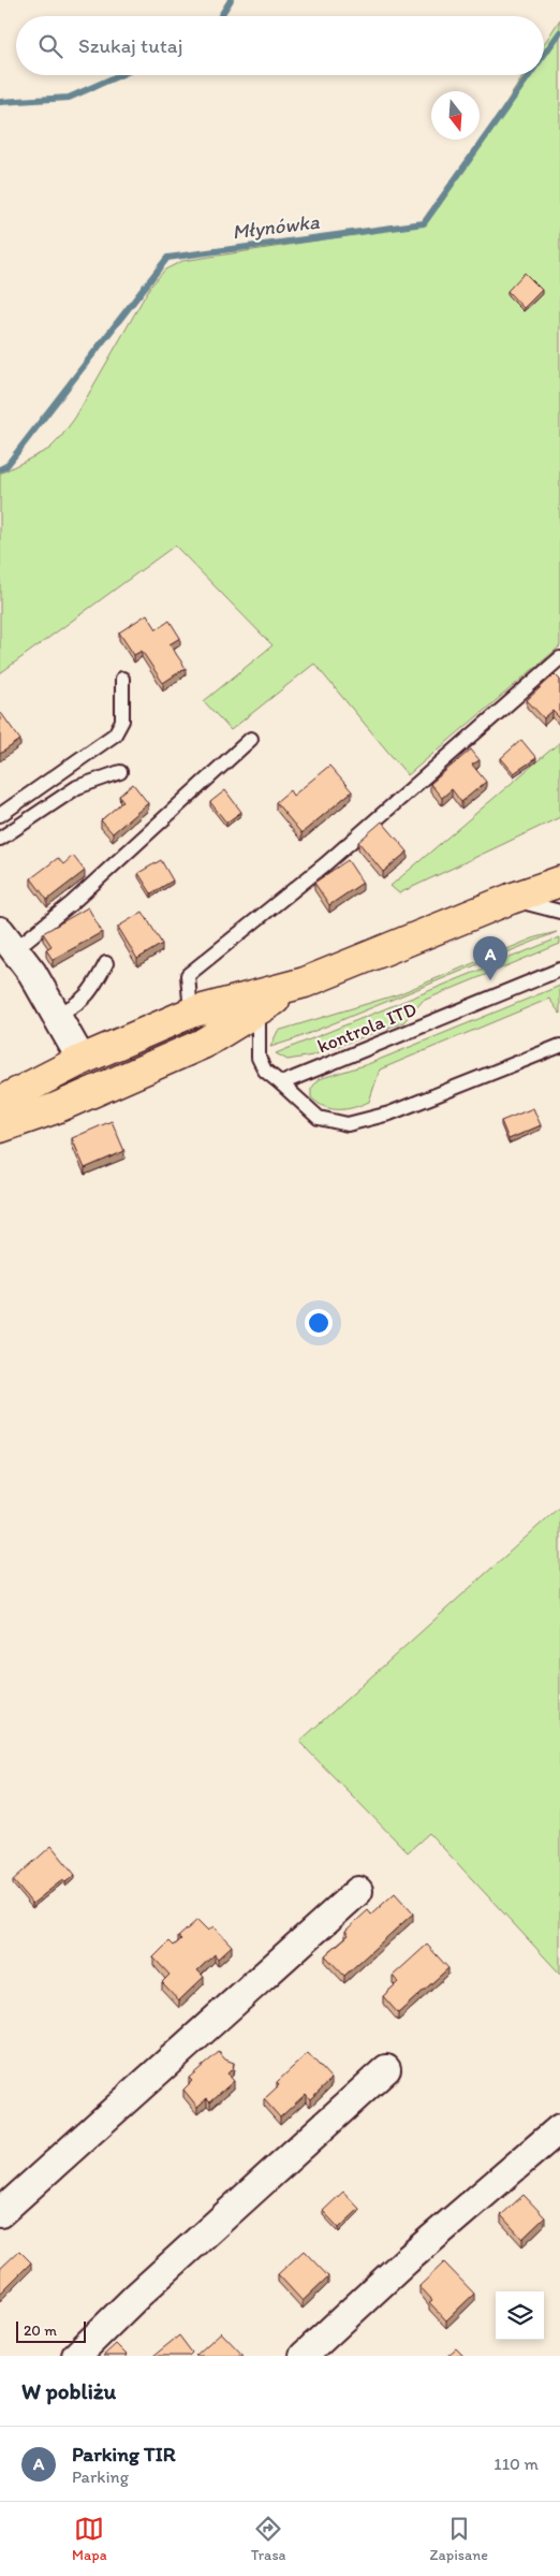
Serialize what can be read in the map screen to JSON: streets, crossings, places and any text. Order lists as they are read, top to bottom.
{
  "streets": {
    "lane": ["kontrola ITD"]
  },
  "water": ["Młynówka"],
  "scale_bar": "20 m",
  "north": "bottom",
  "page": {
    "search": "Szukaj tutaj",
    "pins": "A",
    "scale": "20 m",
    "heading": "W pobliżu",
    "list": [
      {
        "mark": "A",
        "name": "Parking TIR",
        "note": "Parking",
        "value": "110 m"
      }
    ],
    "nav": ["Mapa", "Trasa", "Zapisane"]
  }
}
